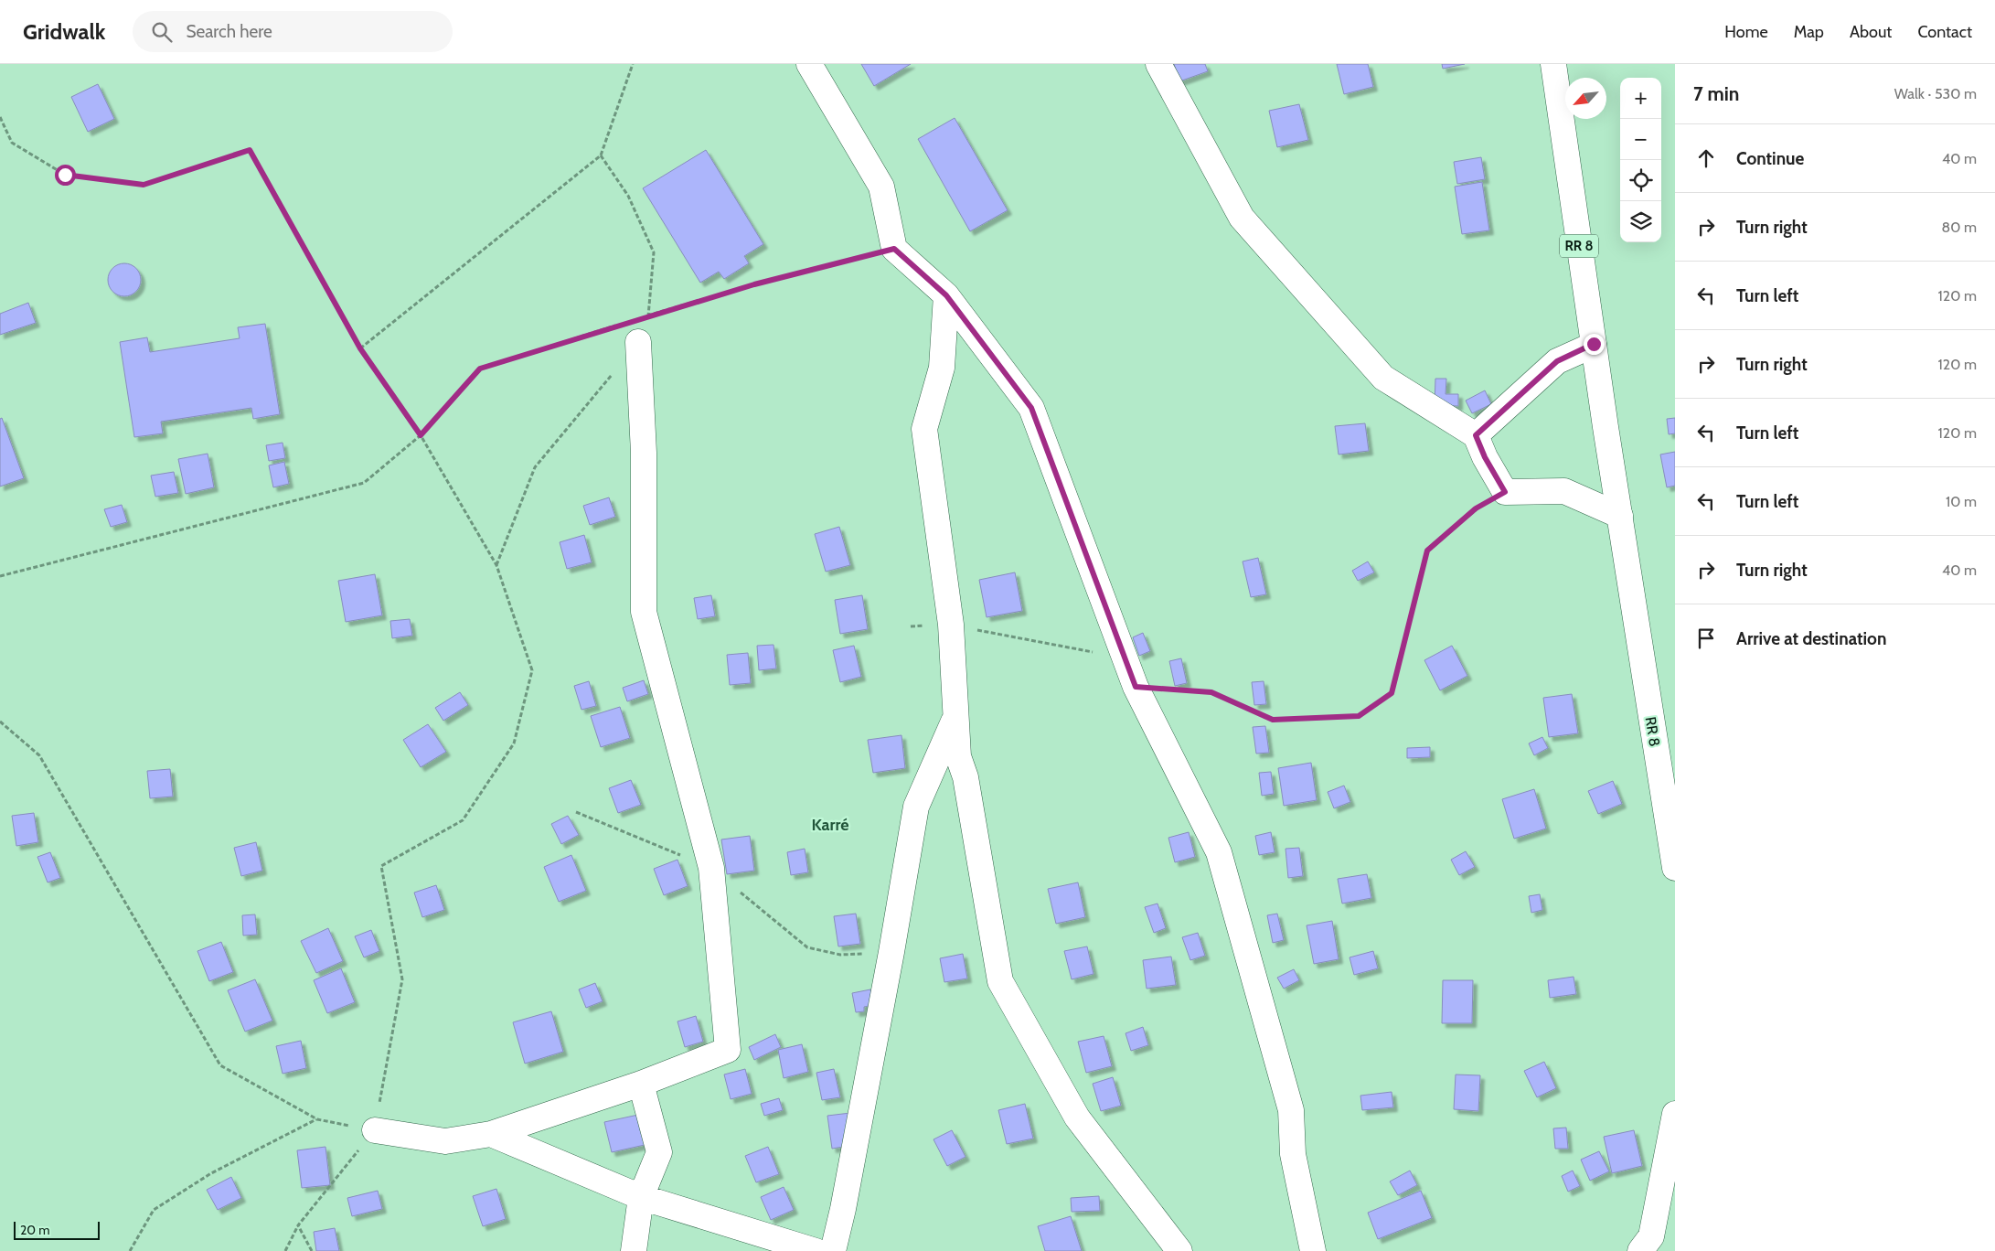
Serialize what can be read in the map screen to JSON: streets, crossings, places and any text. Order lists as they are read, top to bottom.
{
  "streets": {
    "street": ["RR 8"]
  },
  "districts": ["Karré"],
  "scale_bar": "20 m",
  "north": "bottom left",
  "page": {
    "header": "Gridwalk",
    "search": "Search here",
    "nav": [
      "Home",
      "Map",
      "About",
      "Contact"
    ],
    "heading": ["7 min", "Walk · 530 m"],
    "map_buttons": ["+", "−"],
    "list": [
      ["Continue", "40 m"],
      ["Turn right", "80 m"],
      ["Turn left", "120 m"],
      ["Turn right", "120 m"],
      ["Turn left", "120 m"],
      ["Turn left", "10 m"],
      ["Turn right", "40 m"],
      "Arrive at destination"
    ],
    "scale": "20 m"
  }
}
